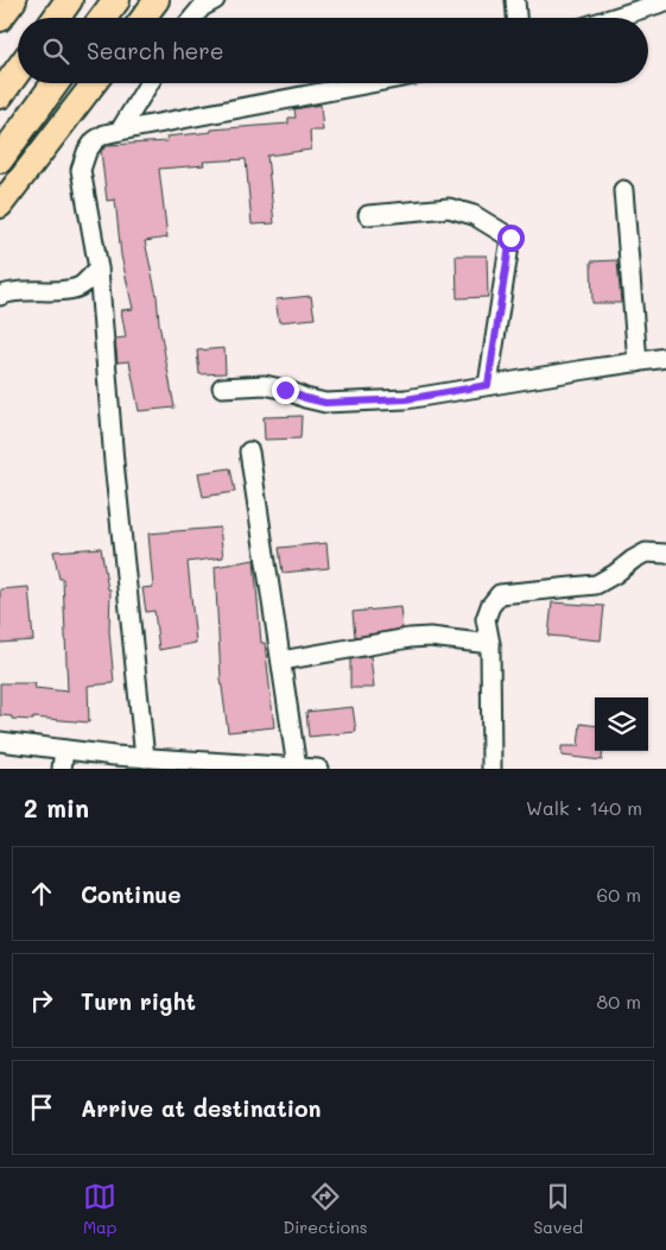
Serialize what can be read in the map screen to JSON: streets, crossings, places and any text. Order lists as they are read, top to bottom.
{
  "page": {
    "search": "Search here",
    "heading": ["2 min", "Walk · 140 m"],
    "list": [
      ["Continue", "60 m"],
      ["Turn right", "80 m"],
      "Arrive at destination"
    ],
    "nav": ["Map", "Directions", "Saved"]
  }
}
